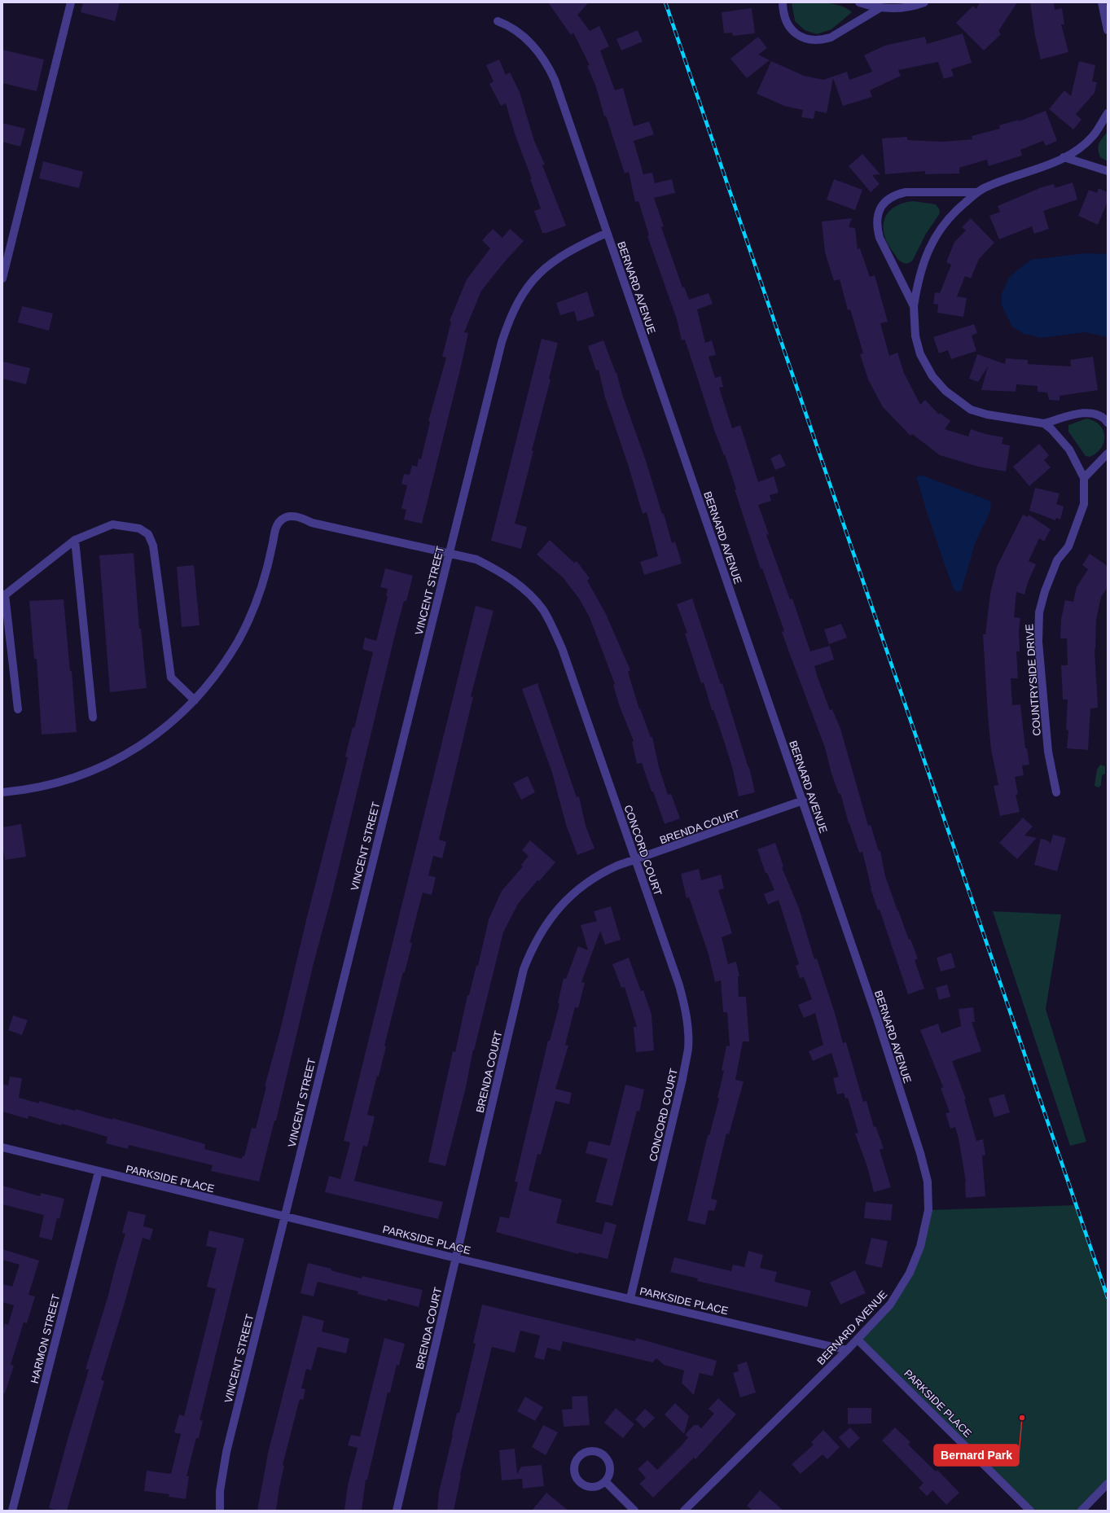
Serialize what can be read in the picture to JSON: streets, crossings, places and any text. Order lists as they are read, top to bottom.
{
  "streets": {
    "street": [
      "BERNARD AVENUE",
      "VINCENT STREET",
      "COUNTRYSIDE DRIVE",
      "BRENDA COURT",
      "CONCORD COURT",
      "PARKSIDE PLACE",
      "HARMON STREET"
    ]
  },
  "crossings": [
    ["BERNARD AVENUE", "VINCENT STREET"],
    ["BERNARD AVENUE", "BRENDA COURT"],
    ["BERNARD AVENUE", "PARKSIDE PLACE"],
    ["VINCENT STREET", "CONCORD COURT"],
    ["VINCENT STREET", "PARKSIDE PLACE"],
    ["BRENDA COURT", "CONCORD COURT"],
    ["BRENDA COURT", "PARKSIDE PLACE"],
    ["CONCORD COURT", "PARKSIDE PLACE"],
    ["PARKSIDE PLACE", "HARMON STREET"]
  ],
  "places": ["Bernard Park"]
}
